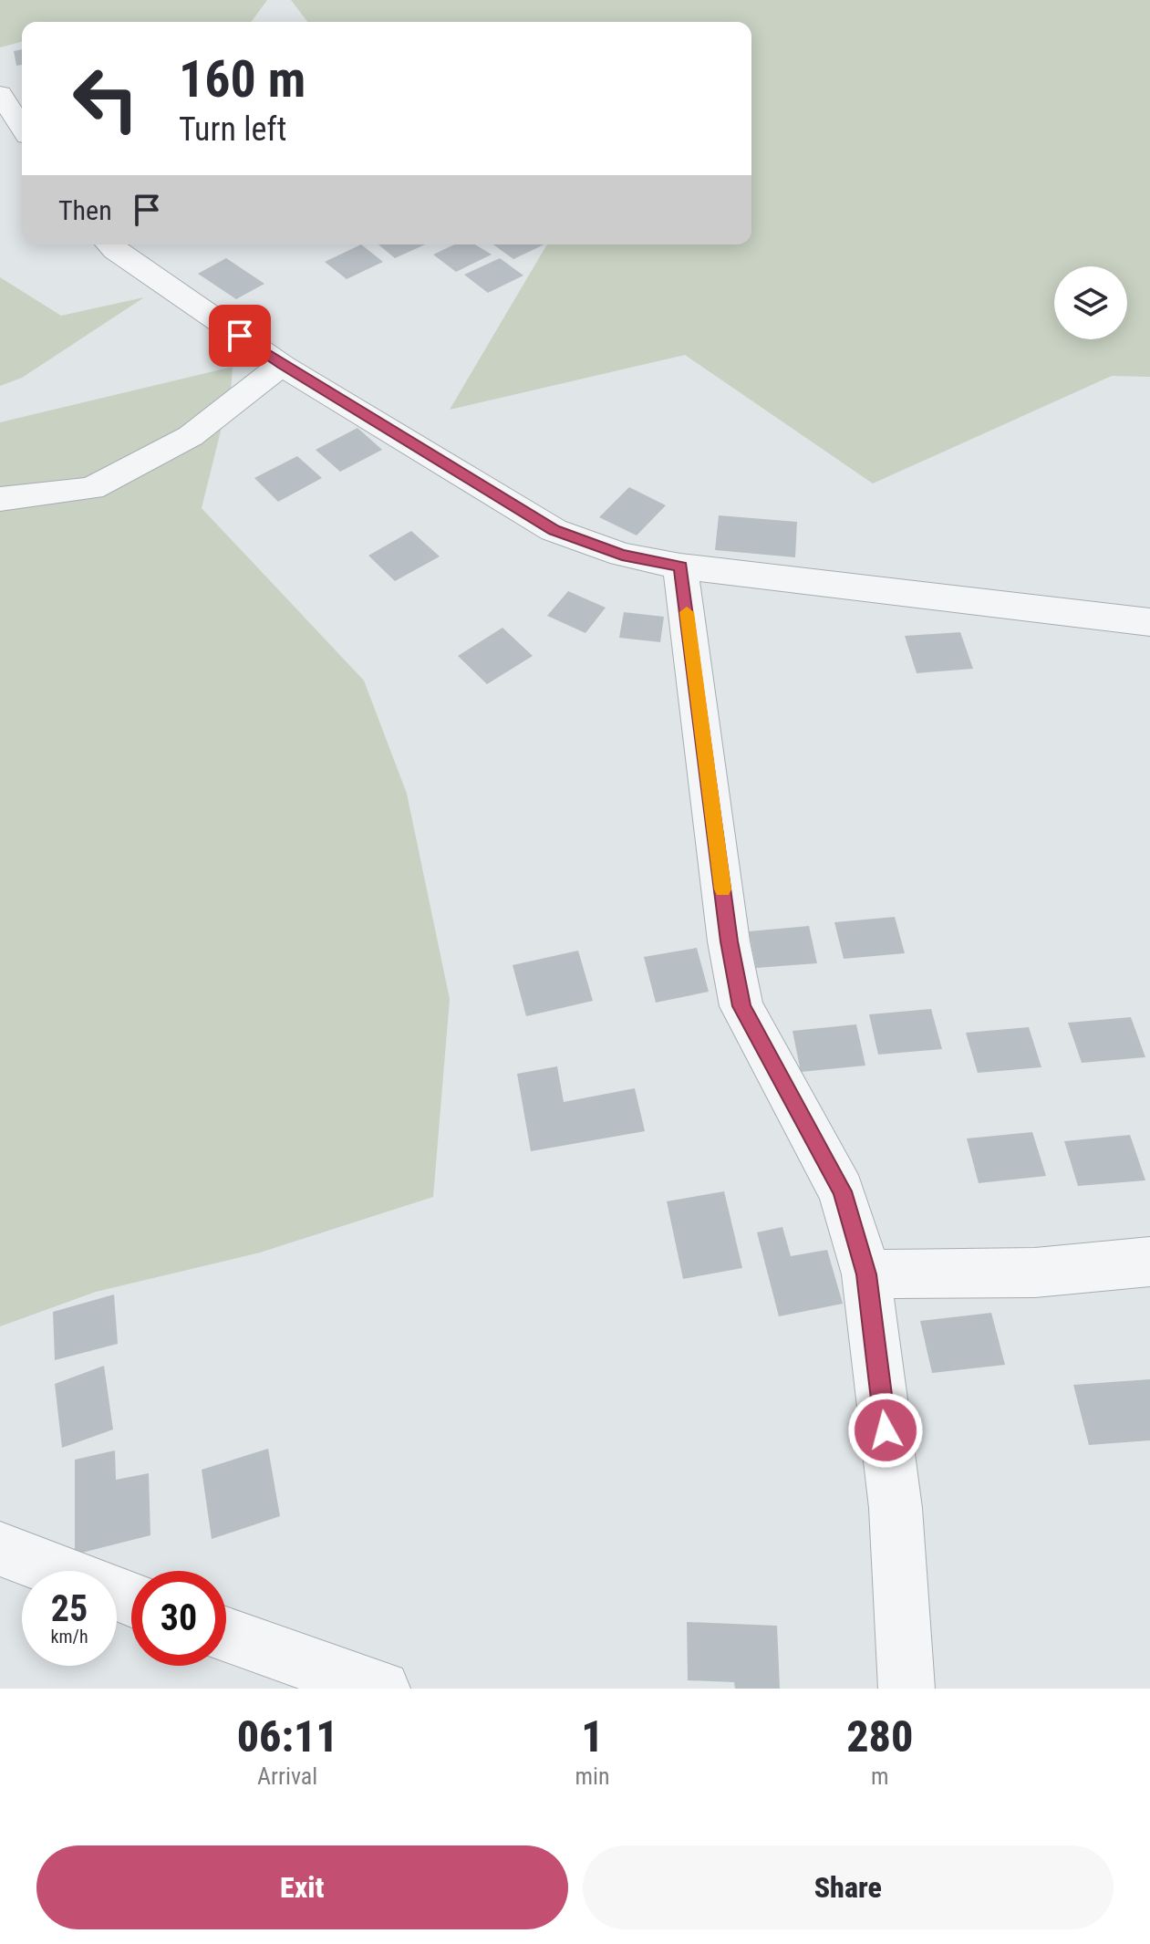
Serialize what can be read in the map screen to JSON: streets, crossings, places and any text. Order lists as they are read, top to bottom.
{
  "page": {
    "turn": ["160 m", "Turn left"],
    "then": "Then",
    "speed": "25 km/h",
    "limit": "30",
    "eta": [
      "06:11",
      "Arrival",
      "1",
      "min",
      "280",
      "m"
    ],
    "buttons": ["Exit", "Share"]
  }
}
